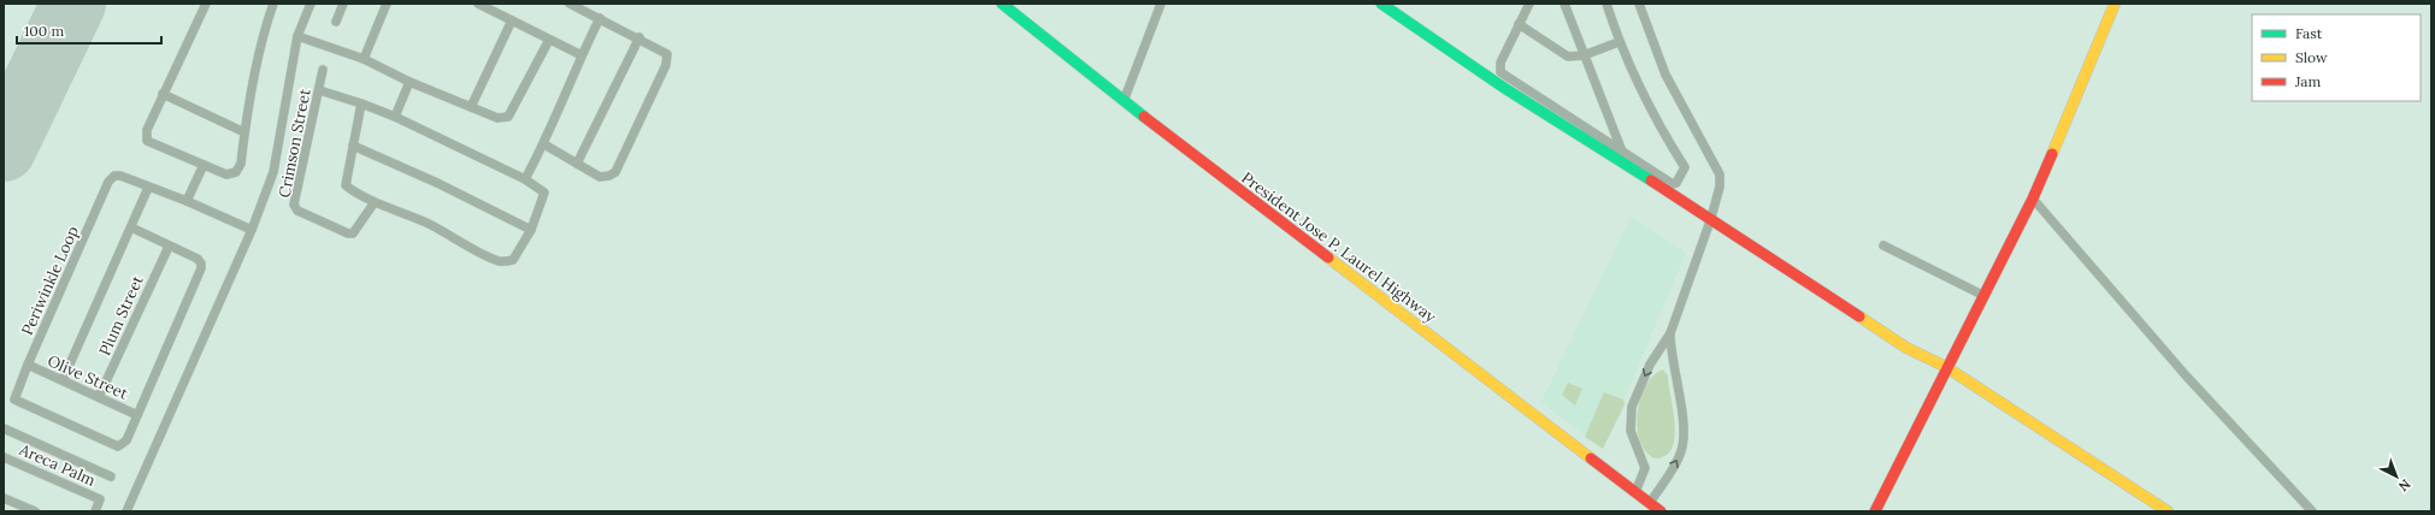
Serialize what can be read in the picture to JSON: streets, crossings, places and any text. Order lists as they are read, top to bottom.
{
  "streets": {
    "main road": ["President Jose P. Laurel Highway"],
    "street": [
      "Crimson Street",
      "Periwinkle Loop",
      "Plum Street",
      "Olive Street",
      "Areca Palm"
    ]
  },
  "crossings": [
    ["Periwinkle Loop", "Plum Street"],
    ["Periwinkle Loop", "Olive Street"],
    ["Plum Street", "Olive Street"]
  ],
  "legend": ["Fast", "Slow", "Jam"],
  "scale_bar": "100 m",
  "north": "bottom right"
}
